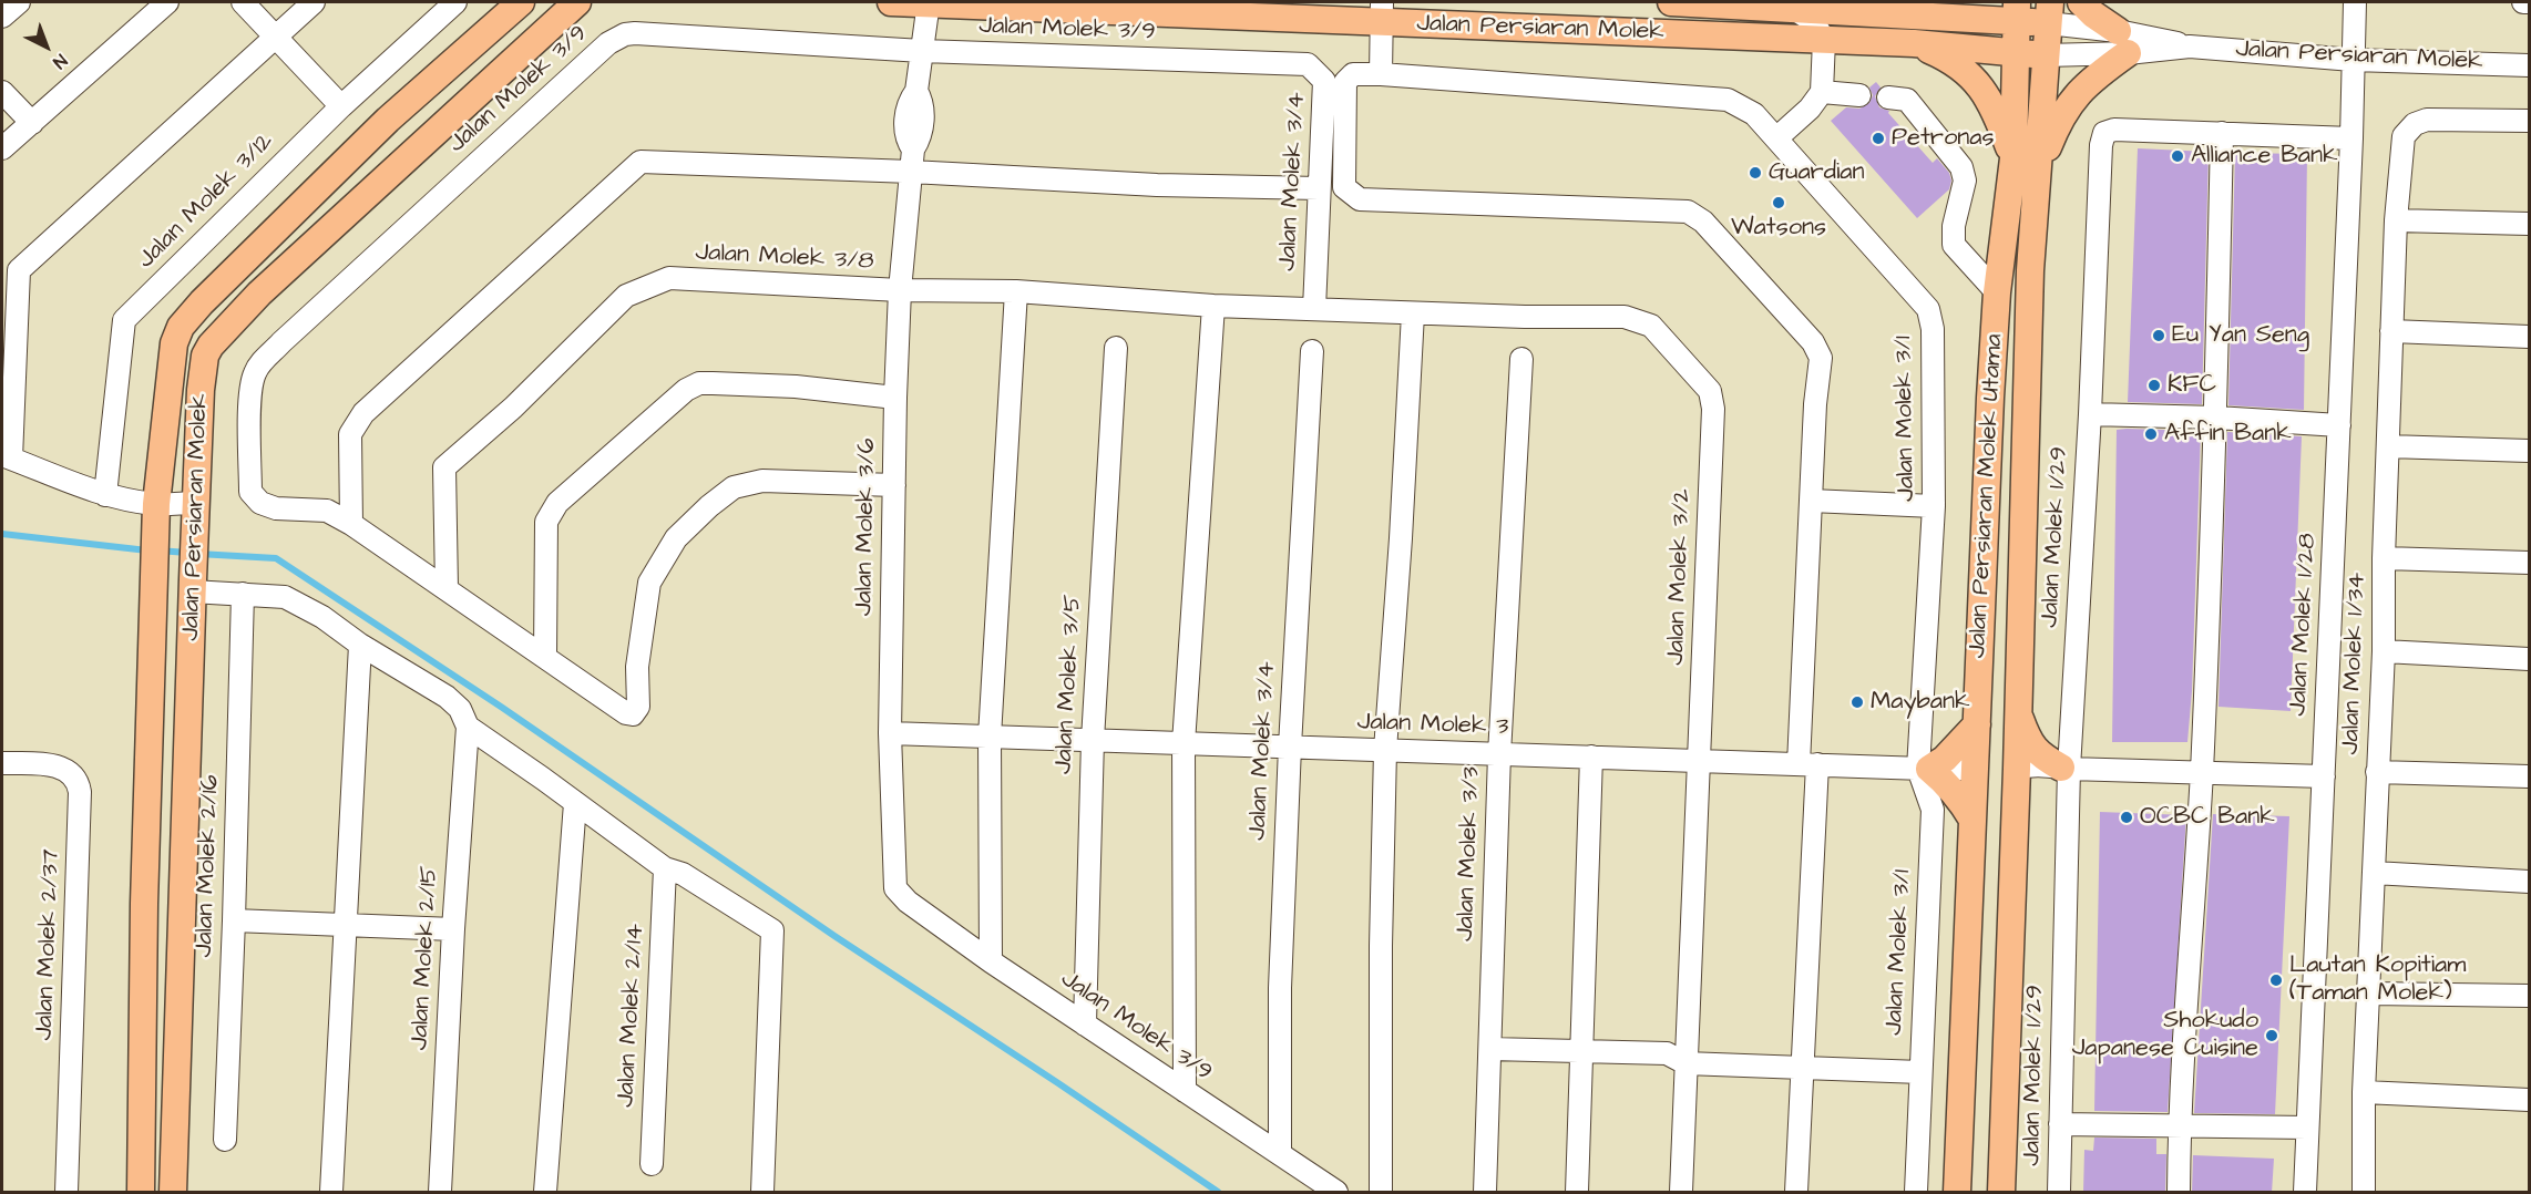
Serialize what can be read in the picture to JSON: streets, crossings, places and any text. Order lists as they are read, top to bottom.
{
  "streets": {
    "main road": ["Jalan Persiaran Molek", "Jalan Persiaran Molek Utama"],
    "street": [
      "Jalan Molek 3/9",
      "Jalan Molek 3/4",
      "Jalan Molek 3/12",
      "Jalan Molek 3/8",
      "Jalan Molek 3/1",
      "Jalan Molek 3/6",
      "Jalan Molek 1/29",
      "Jalan Molek 3/2",
      "Jalan Molek 1/28",
      "Jalan Molek 1/34",
      "Jalan Molek 3/5",
      "Jalan Molek 3",
      "Jalan Molek 3/3",
      "Jalan Molek 2/16",
      "Jalan Molek 2/37",
      "Jalan Molek 2/15",
      "Jalan Molek 2/14"
    ]
  },
  "crossings": [
    ["Jalan Persiaran Molek", "Jalan Persiaran Molek Utama"],
    ["Jalan Persiaran Molek", "Jalan Molek 3/6"],
    ["Jalan Persiaran Molek", "Jalan Molek 1/28"],
    ["Jalan Molek 3/9", "Jalan Molek 3/4"],
    ["Jalan Molek 3/9", "Jalan Molek 3/6"],
    ["Jalan Molek 3/9", "Jalan Molek 3/5"],
    ["Jalan Molek 3/4", "Jalan Molek 3/8"],
    ["Jalan Molek 3/4", "Jalan Molek 3/2"],
    ["Jalan Molek 3/4", "Jalan Molek 3"],
    ["Jalan Molek 3/8", "Jalan Molek 3/6"],
    ["Jalan Molek 3/8", "Jalan Molek 3/2"],
    ["Jalan Molek 3/1", "Jalan Molek 3"],
    ["Jalan Persiaran Molek Utama", "Jalan Molek 3"],
    ["Jalan Molek 3/6", "Jalan Molek 3"],
    ["Jalan Molek 1/29", "Jalan Molek 1/28"],
    ["Jalan Molek 3/2", "Jalan Molek 3"],
    ["Jalan Molek 3/5", "Jalan Molek 3"],
    ["Jalan Molek 3", "Jalan Molek 3/3"]
  ],
  "places": [
    "Petronas",
    "Alliance Bank",
    "Guardian",
    "Watsons",
    "Eu Yan Seng",
    "KFC",
    "Affin Bank",
    "Maybank",
    "OCBC Bank",
    "Lautan Kopitiam (Taman Molek)",
    "Shokudo Japanese Cuisine"
  ],
  "north": "bottom right"
}
